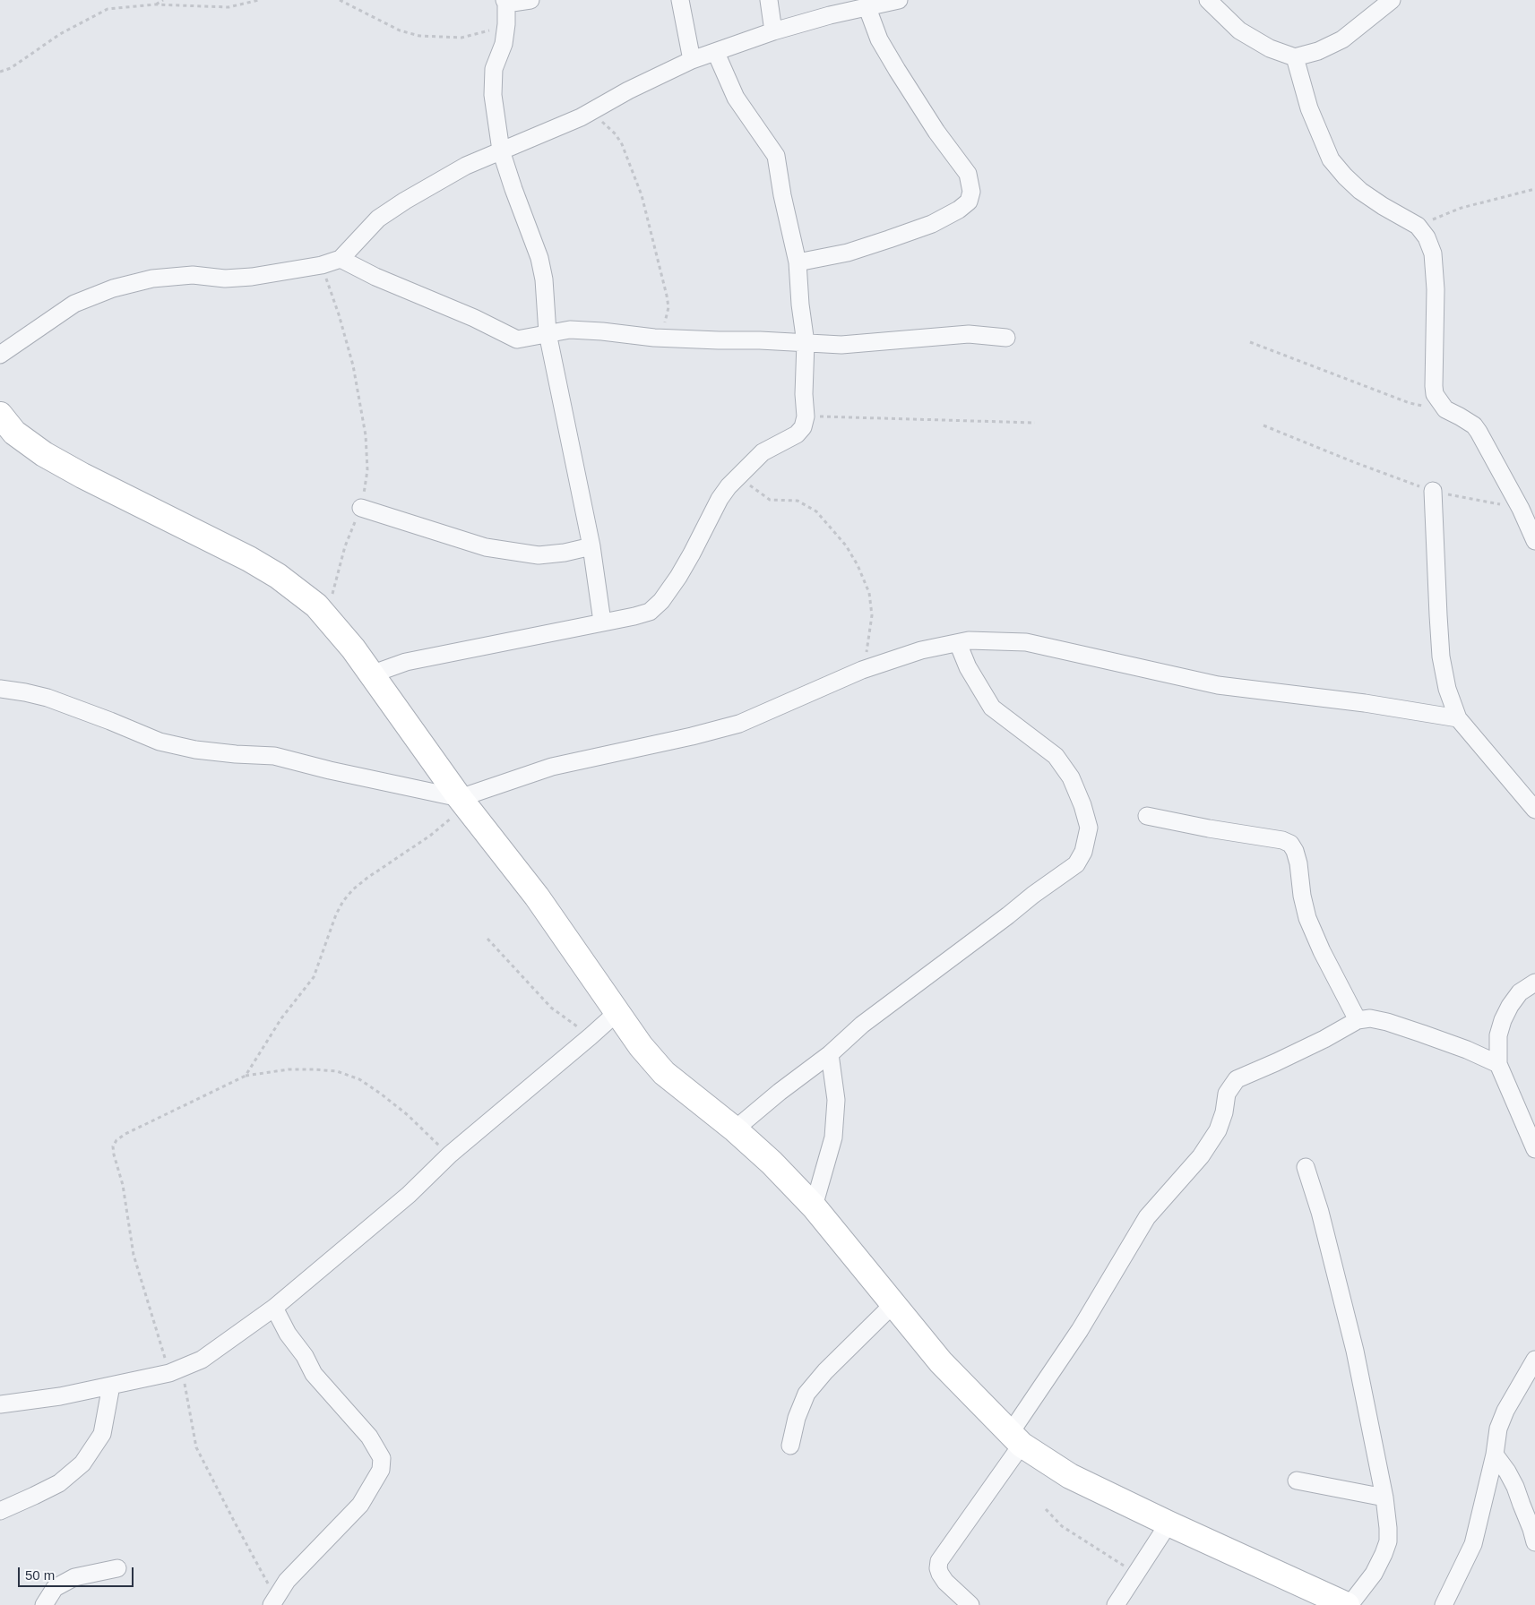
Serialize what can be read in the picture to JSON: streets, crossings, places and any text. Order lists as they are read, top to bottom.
{
  "scale_bar": "50 m"
}
